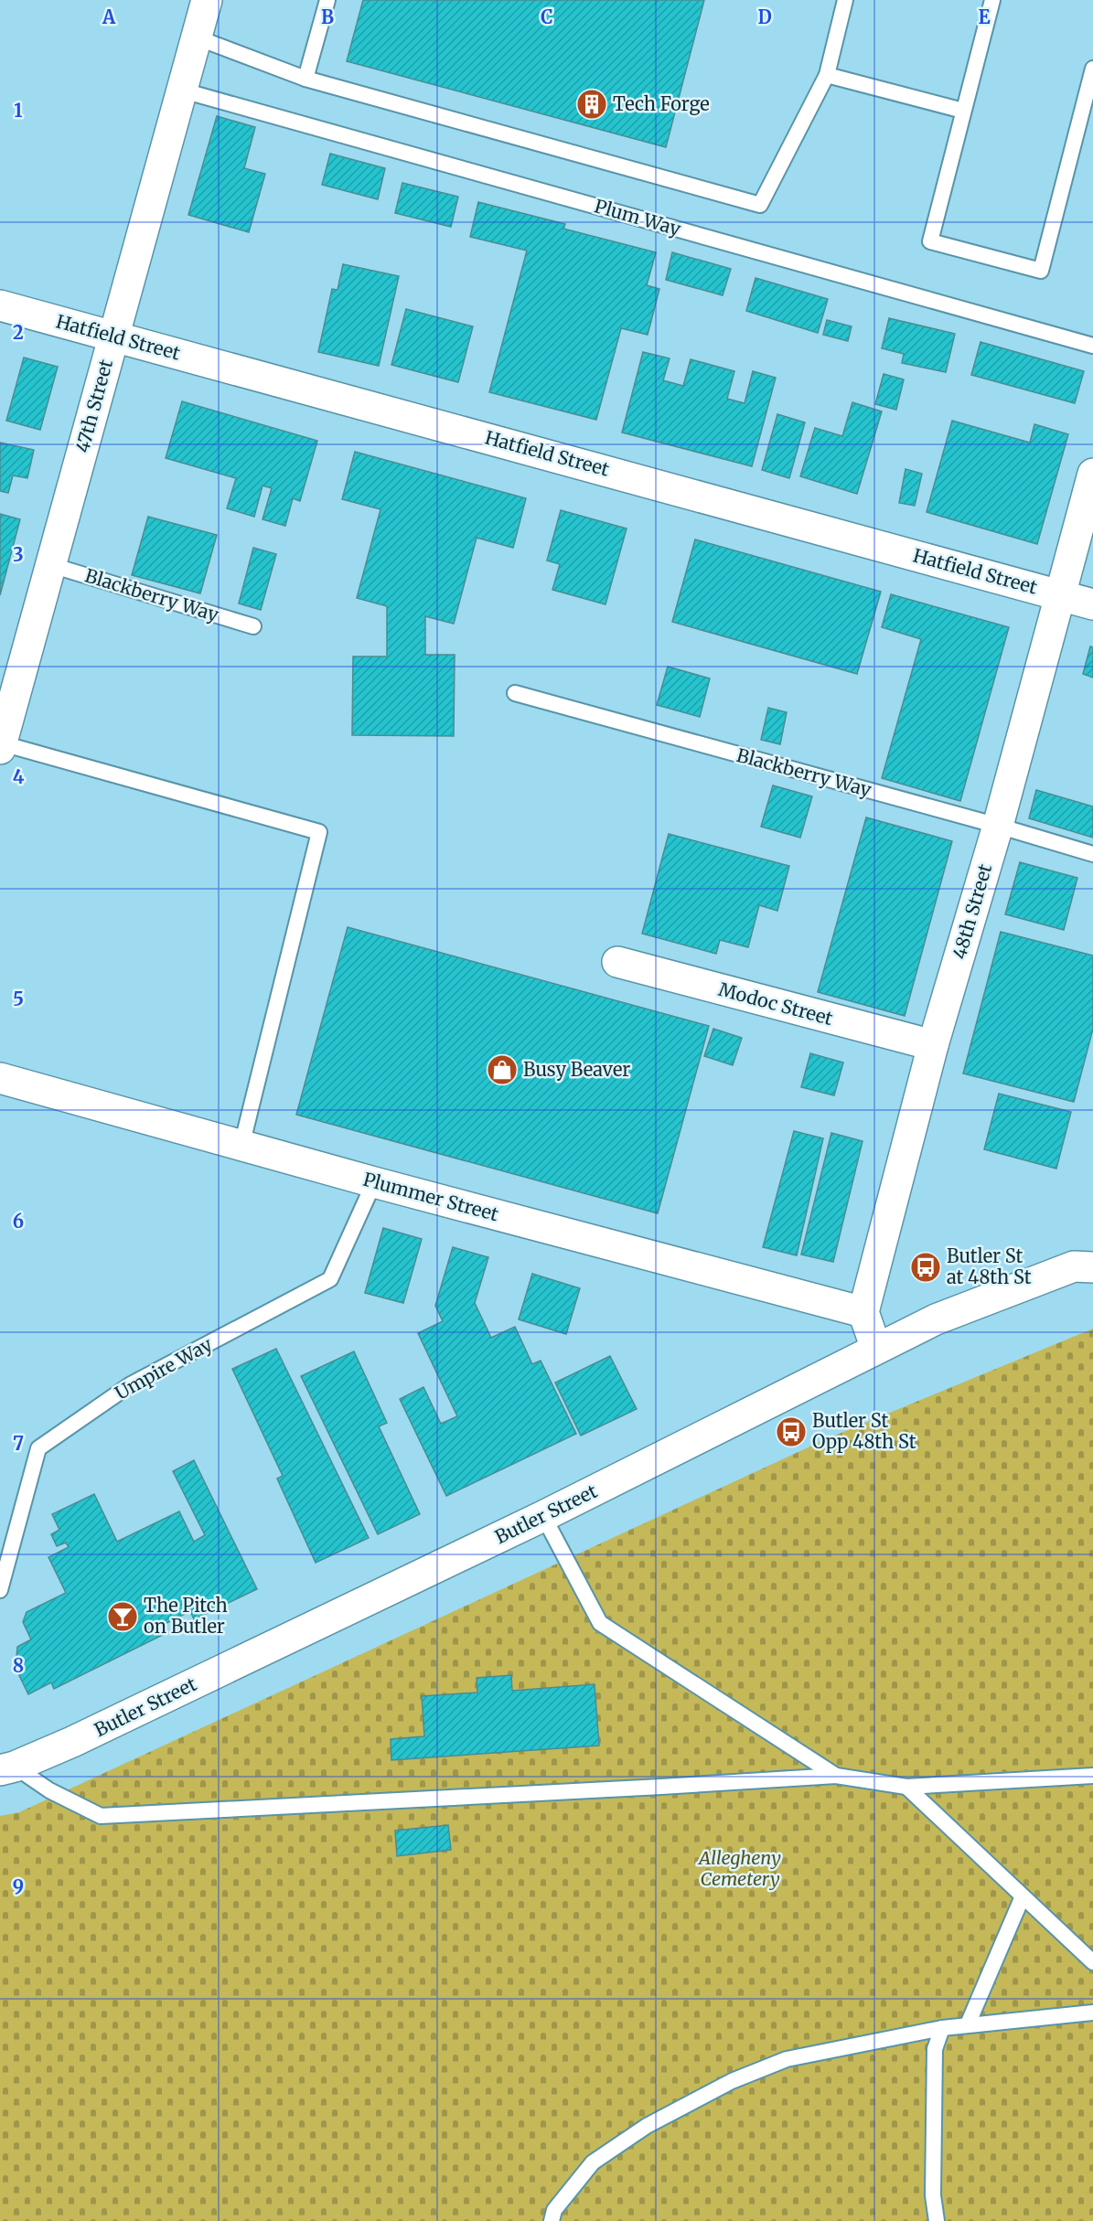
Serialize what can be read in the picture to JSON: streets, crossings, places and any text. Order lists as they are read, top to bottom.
{
  "streets": {
    "street": [
      "Hatfield Street",
      "47th Street",
      "48th Street",
      "Modoc Street",
      "Plummer Street",
      "Butler Street"
    ],
    "lane": ["Plum Way", "Blackberry Way", "Umpire Way"]
  },
  "crossings": [
    ["Plum Way", "47th Street"],
    ["Hatfield Street", "47th Street"],
    ["Hatfield Street", "48th Street"],
    ["47th Street", "Blackberry Way"],
    ["Blackberry Way", "48th Street"],
    ["48th Street", "Modoc Street"],
    ["48th Street", "Plummer Street"],
    ["Plummer Street", "Umpire Way"]
  ],
  "parks": ["Allegheny Cemetery"],
  "places": {
    "building": ["Tech Forge"],
    "shop": ["Busy Beaver"],
    "bus stop": ["Butler St at 48th St", "Butler St Opp 48th St"],
    "bar": ["The Pitch on Butler"]
  },
  "grid": {
    "columns": [
      "A",
      "B",
      "C",
      "D",
      "E"
    ],
    "rows": [
      "1",
      "2",
      "3",
      "4",
      "5",
      "6",
      "7",
      "8",
      "9"
    ]
  }
}
